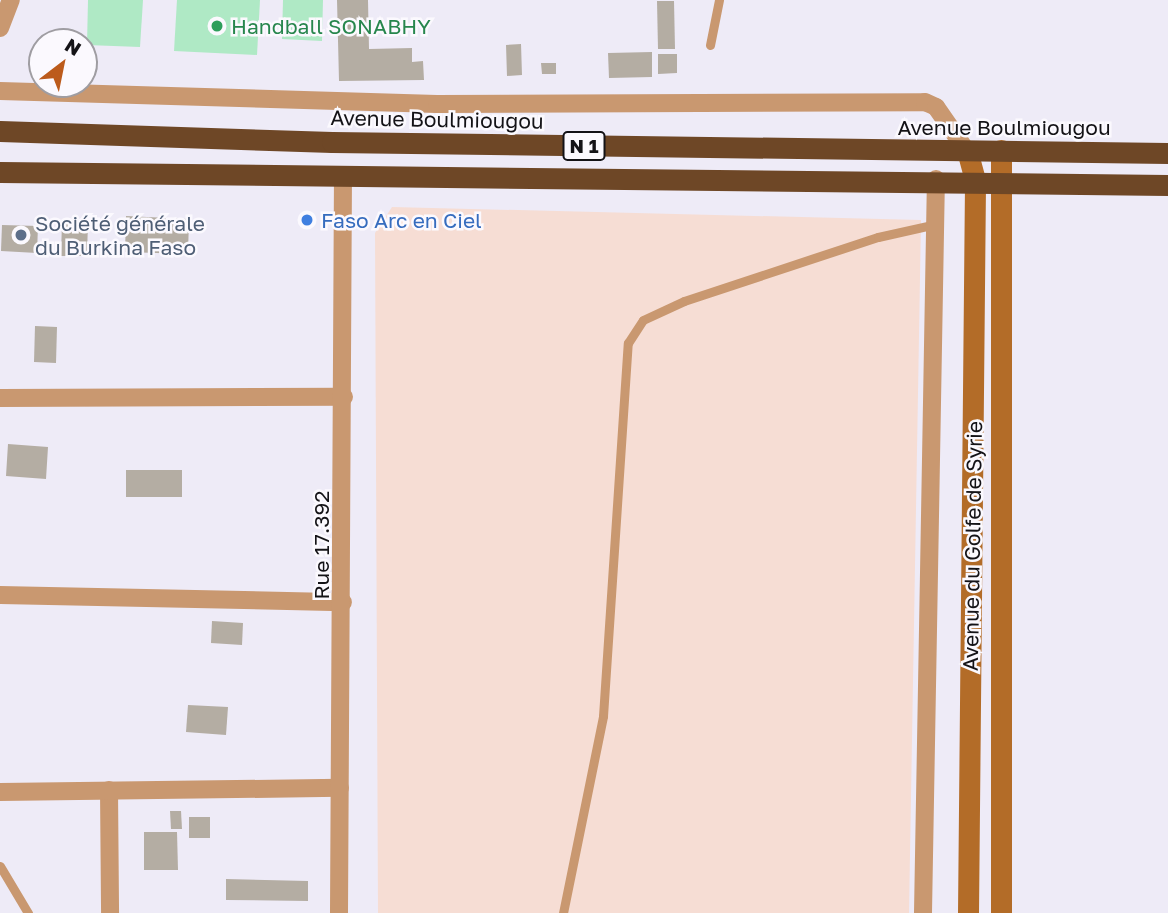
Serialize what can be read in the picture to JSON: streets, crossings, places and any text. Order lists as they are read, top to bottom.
{
  "streets": {
    "highway": ["Avenue Boulmiougou", "N 1"],
    "main road": ["Avenue du Golfe de Syrie"],
    "street": ["Rue 17.392"]
  },
  "crossings": [
    ["Avenue Boulmiougou", "Avenue du Golfe de Syrie"],
    ["N 1", "Rue 17.392"],
    ["N 1", "Avenue du Golfe de Syrie"]
  ],
  "places": ["Handball SONABHY", "Faso Arc en Ciel", "Société générale du Burkina Faso"],
  "north": "top right"
}
